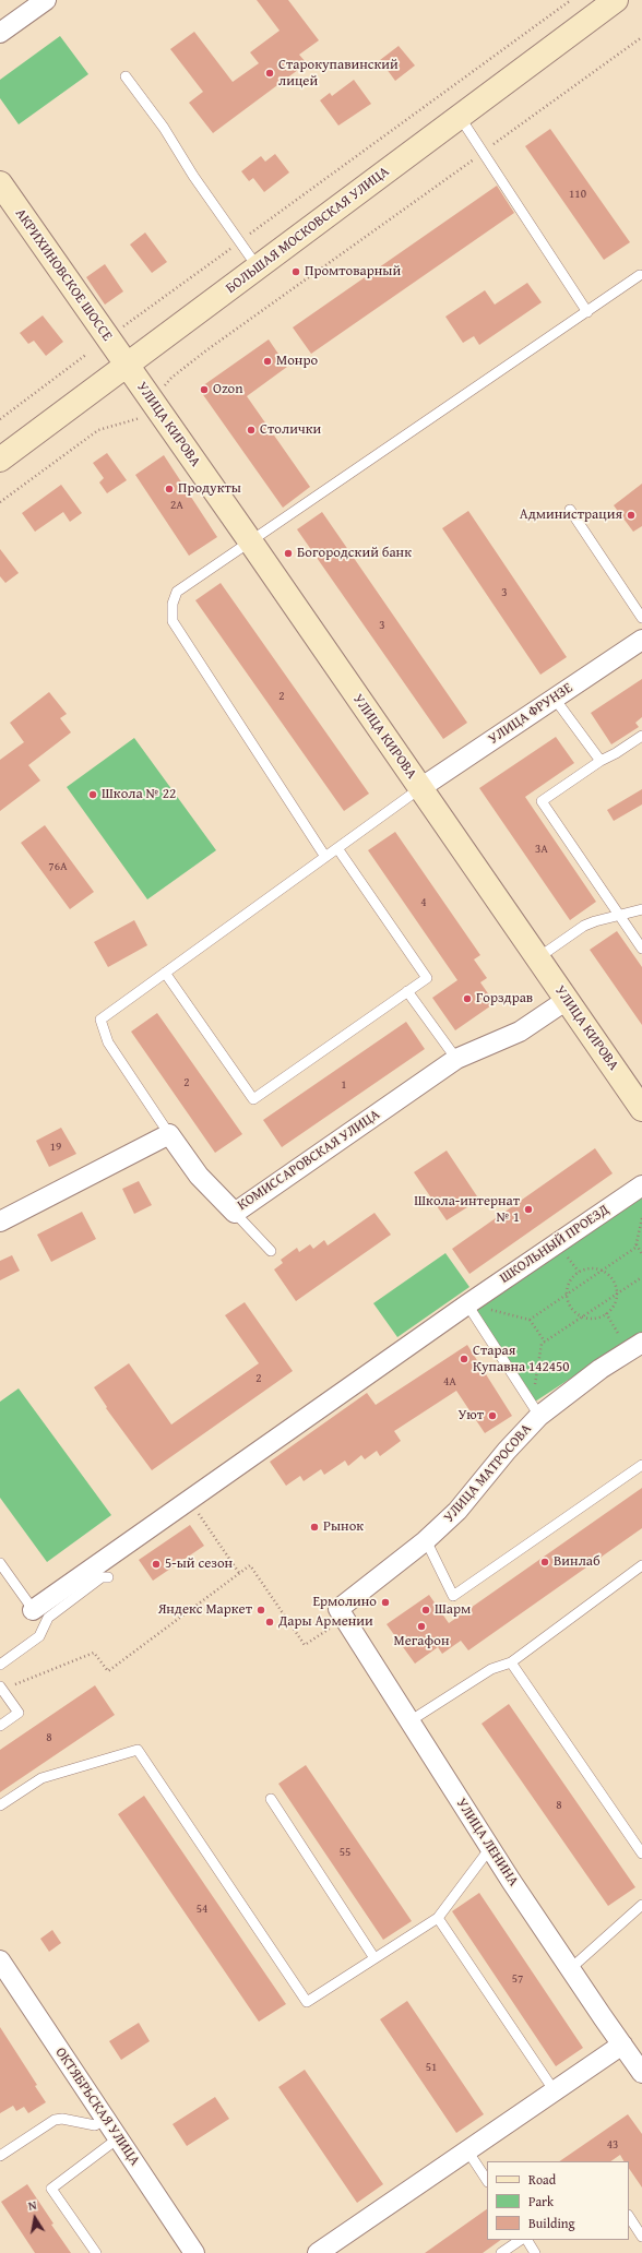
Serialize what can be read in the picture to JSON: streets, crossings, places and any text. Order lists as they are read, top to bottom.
{
  "streets": {
    "main road": ["БОЛЬШАЯ МОСКОВСКАЯ УЛИЦА", "АКРИХИНОВСКОЕ ШОССЕ", "УЛИЦА КИРОВА"],
    "street": [
      "УЛИЦА ФРУНЗЕ",
      "КОМИССАРОВСКАЯ УЛИЦА",
      "ШКОЛЬНЫЙ ПРОЕЗД",
      "УЛИЦА МАТРОСОВА",
      "УЛИЦА ЛЕНИНА",
      "ОКТЯБРЬСКАЯ УЛИЦА"
    ]
  },
  "crossings": [
    ["БОЛЬШАЯ МОСКОВСКАЯ УЛИЦА", "АКРИХИНОВСКОЕ ШОССЕ"],
    ["БОЛЬШАЯ МОСКОВСКАЯ УЛИЦА", "УЛИЦА КИРОВА"],
    ["АКРИХИНОВСКОЕ ШОССЕ", "УЛИЦА КИРОВА"],
    ["УЛИЦА КИРОВА", "УЛИЦА ФРУНЗЕ"],
    ["УЛИЦА КИРОВА", "КОМИССАРОВСКАЯ УЛИЦА"],
    ["УЛИЦА МАТРОСОВА", "УЛИЦА ЛЕНИНА"]
  ],
  "places": [
    "Старокупавинский лицей",
    "Промтоварный",
    "Монро",
    "Ozon",
    "Столички",
    "Продукты",
    "Администрация",
    "Богородский банк",
    "Школа № 22",
    "Горздрав",
    "Школа-интернат № 1",
    "Старая Купавна 142450",
    "Уют",
    "Рынок",
    "Винлаб",
    "5-ый сезон",
    "Ермолино",
    "Яндекс Маркет",
    "Шарм",
    "Дары Армении",
    "Мегафон"
  ],
  "house_numbers": [
    "110",
    "2А",
    "3",
    "3",
    "2",
    "3А",
    "76А",
    "4",
    "2",
    "1",
    "19",
    "2",
    "4А",
    "8",
    "8",
    "55",
    "54",
    "57",
    "51",
    "43"
  ],
  "legend": ["Road", "Park", "Building"],
  "north": "top"
}
